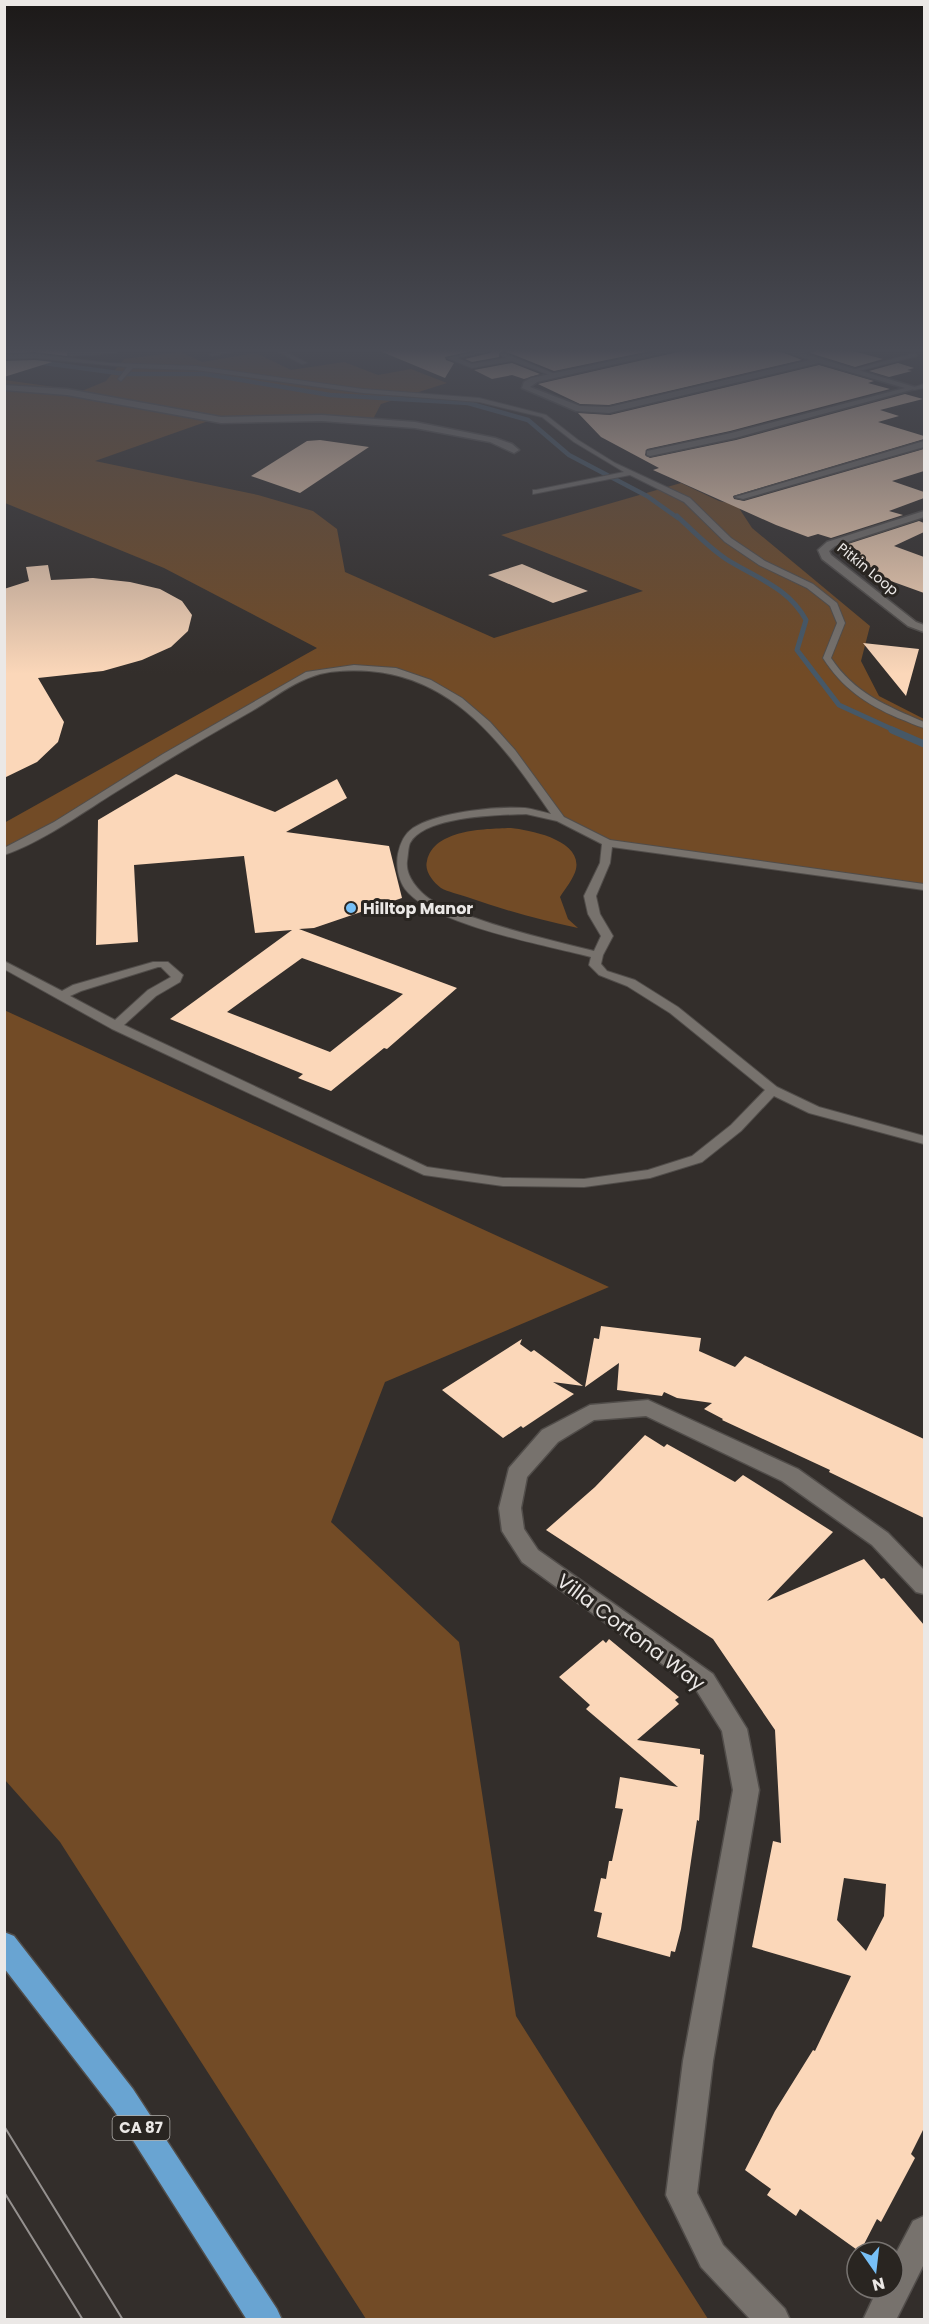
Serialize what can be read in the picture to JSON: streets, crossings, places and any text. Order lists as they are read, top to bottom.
{
  "streets": {
    "highway": ["CA 87"],
    "street": ["Pitkin Loop", "Villa Cortona Way"]
  },
  "places": ["Hilltop Manor"],
  "north": "bottom"
}
